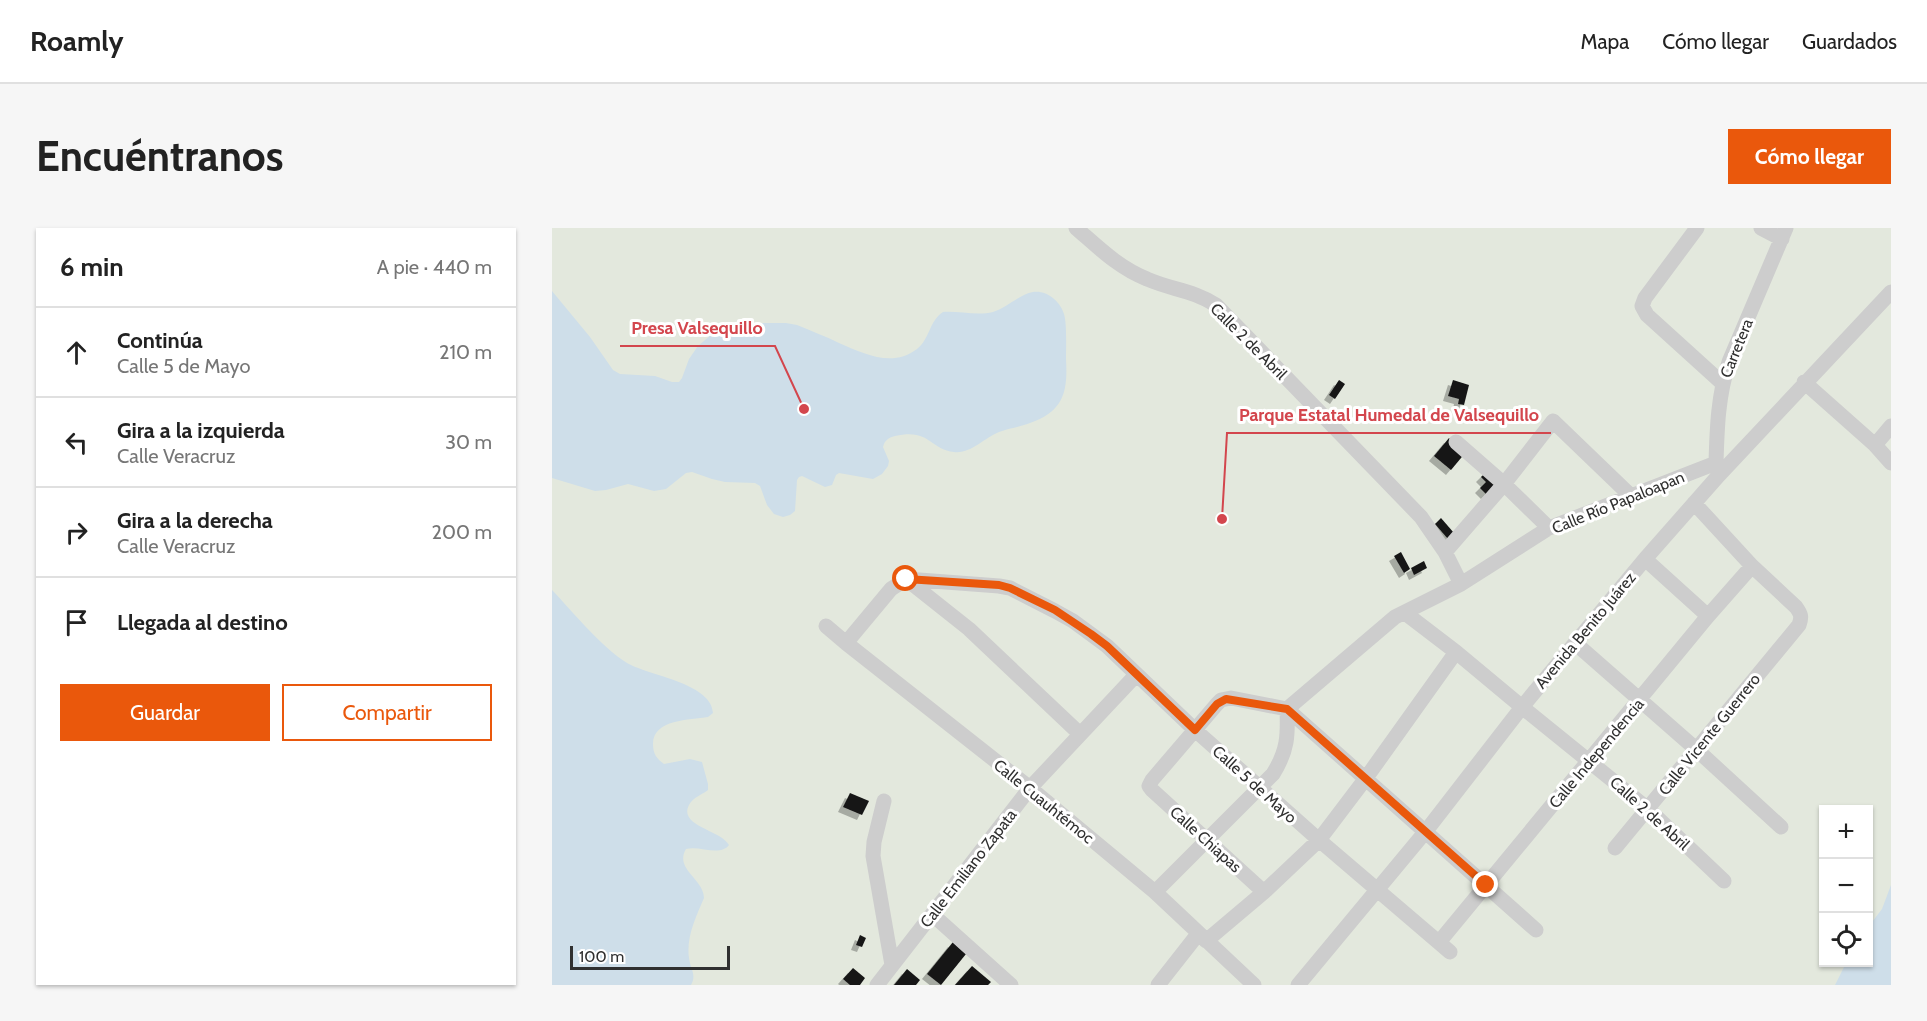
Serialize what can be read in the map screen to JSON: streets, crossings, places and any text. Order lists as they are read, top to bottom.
{
  "streets": {
    "street": [
      "Calle 2 de Abril",
      "Carretera",
      "Calle Río Papaloapan",
      "Avenida Benito Juárez",
      "Calle Vicente Guerrero",
      "Calle Independencia",
      "Calle 5 de Mayo",
      "Calle Cuauhtémoc",
      "Calle Chiapas",
      "Calle Emiliano Zapata"
    ]
  },
  "crossings": [
    ["Calle 2 de Abril", "Calle Río Papaloapan"],
    ["Calle 2 de Abril", "Avenida Benito Juárez"],
    ["Calle 2 de Abril", "Calle Vicente Guerrero"],
    ["Calle 2 de Abril", "Calle Independencia"],
    ["Carretera", "Calle Río Papaloapan"],
    ["Carretera", "Avenida Benito Juárez"],
    ["Calle Río Papaloapan", "Avenida Benito Juárez"],
    ["Avenida Benito Juárez", "Calle 5 de Mayo"],
    ["Calle Vicente Guerrero", "Calle Independencia"],
    ["Calle Independencia", "Calle 5 de Mayo"],
    ["Calle 5 de Mayo", "Calle Chiapas"],
    ["Calle 5 de Mayo", "Calle Emiliano Zapata"],
    ["Calle Cuauhtémoc", "Calle Emiliano Zapata"]
  ],
  "places": ["Presa Valsequillo", "Parque Estatal Humedal de Valsequillo"],
  "scale_bar": "100 m",
  "page": {
    "header": "Roamly",
    "nav": ["Mapa", "Cómo llegar", "Guardados"],
    "buttons": [
      "Cómo llegar",
      ["Guardar", "Compartir"]
    ],
    "title": "Encuéntranos",
    "heading": ["6 min", "A pie · 440 m"],
    "list": [
      ["Continúa", "Calle 5 de Mayo", "210 m"],
      ["Gira a la izquierda", "Calle Veracruz", "30 m"],
      ["Gira a la derecha", "Calle Veracruz", "200 m"],
      "Llegada al destino"
    ],
    "map_buttons": ["+", "−"],
    "scale": "100 m"
  }
}
